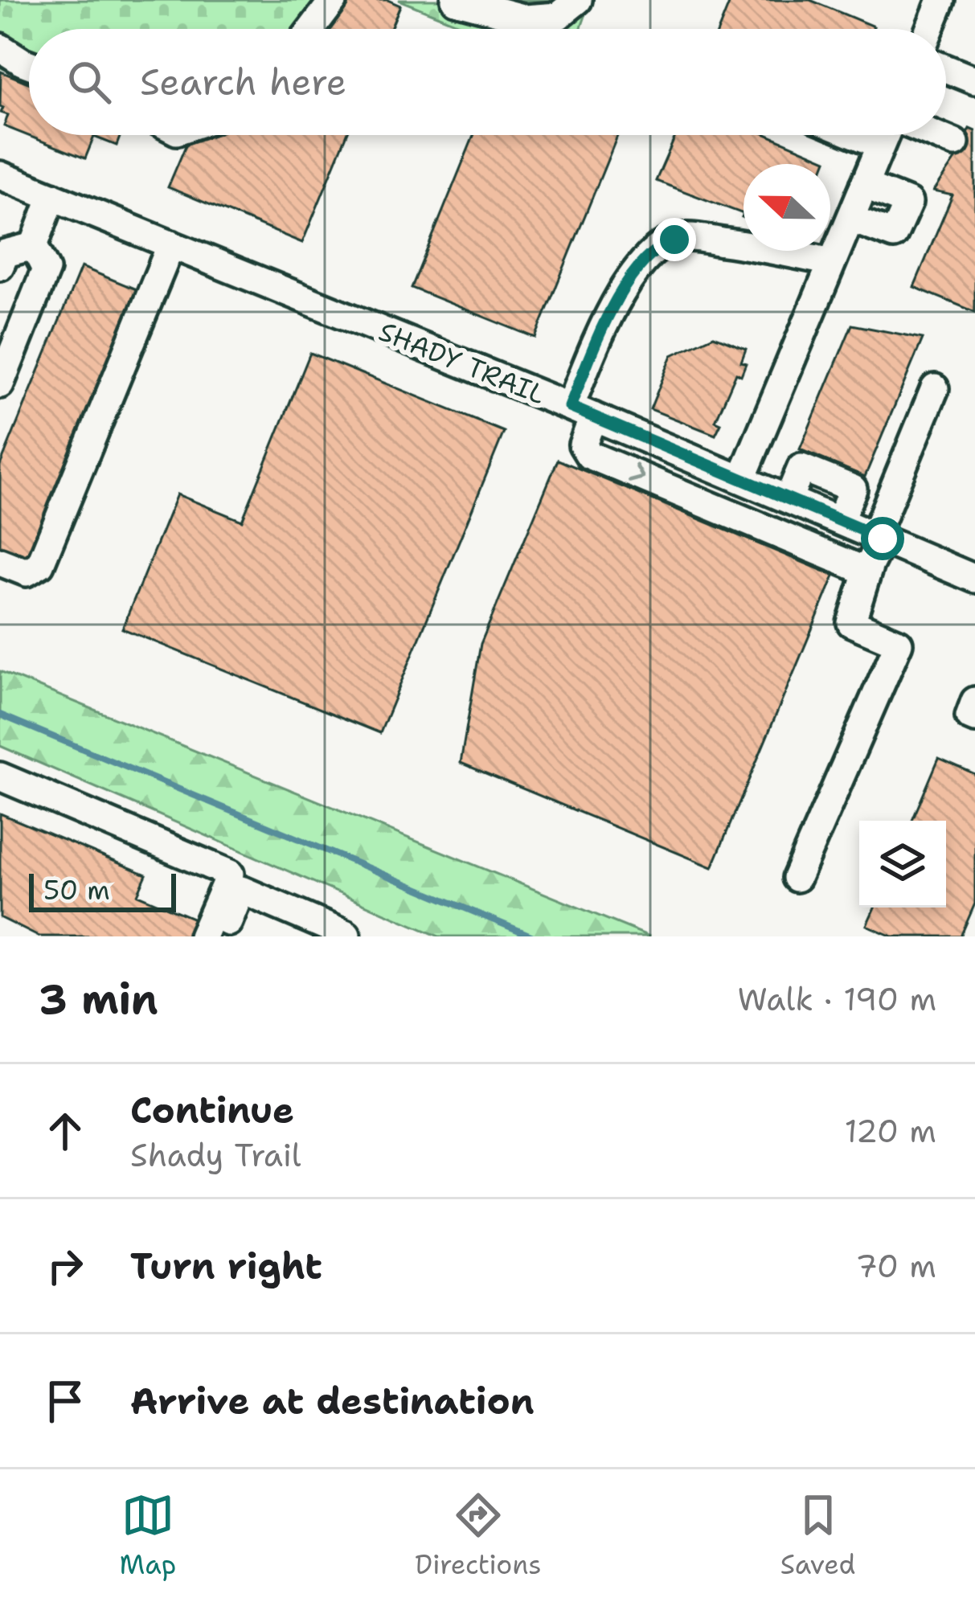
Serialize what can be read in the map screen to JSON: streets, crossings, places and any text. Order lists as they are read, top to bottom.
{
  "streets": {
    "street": ["SHADY TRAIL"]
  },
  "scale_bar": "50 m",
  "north": "left",
  "page": {
    "search": "Search here",
    "scale": "50 m",
    "heading": ["3 min", "Walk · 190 m"],
    "list": [
      ["Continue", "Shady Trail", "120 m"],
      ["Turn right", "70 m"],
      "Arrive at destination"
    ],
    "nav": ["Map", "Directions", "Saved"]
  }
}
